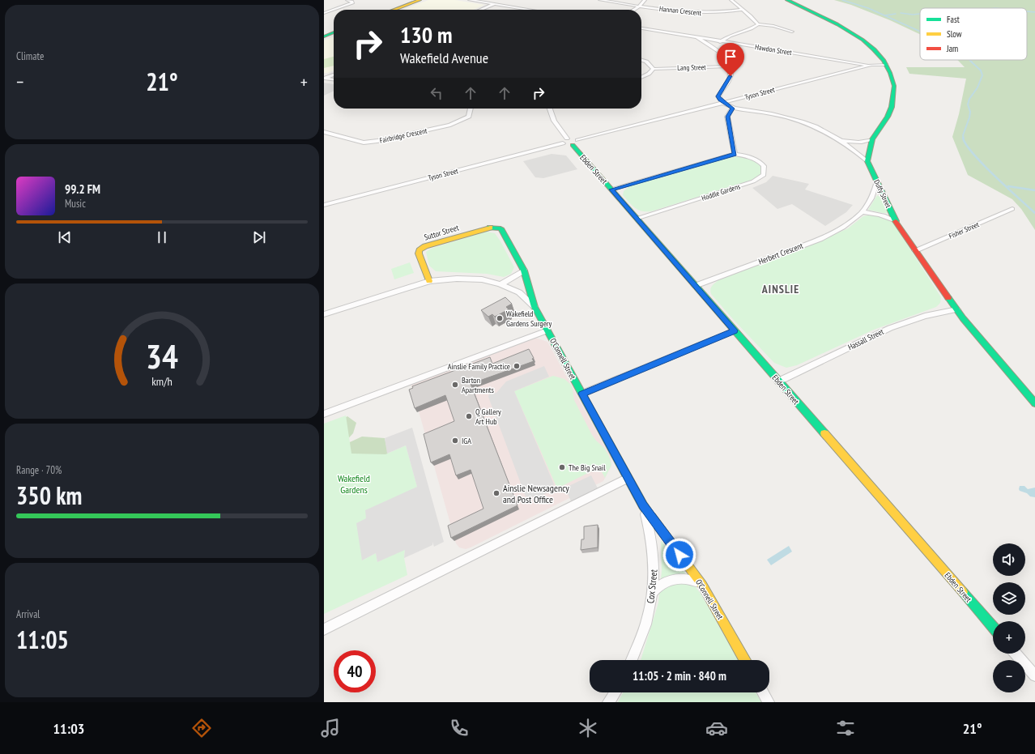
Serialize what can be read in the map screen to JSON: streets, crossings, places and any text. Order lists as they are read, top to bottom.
{
  "streets": {
    "street": [
      "Hannan Crescent",
      "Hawdon Street",
      "Lang Street",
      "Tyson Street",
      "Fairbridge Crescent",
      "Ebden Street",
      "Hoddle Gardens",
      "Duffy Street",
      "Fisher Street",
      "Suttor Street",
      "Herbert Crescent",
      "Hassall Street",
      "O'Connell Street",
      "Cox Street"
    ]
  },
  "crossings": [
    ["Hawdon Street", "Tyson Street"],
    ["Tyson Street", "Ebden Street"],
    ["Ebden Street", "Hoddle Gardens"],
    ["Ebden Street", "Herbert Crescent"],
    ["Ebden Street", "Hassall Street"],
    ["Duffy Street", "Fisher Street"],
    ["Duffy Street", "Herbert Crescent"],
    ["Duffy Street", "Hassall Street"],
    ["Suttor Street", "O'Connell Street"],
    ["O'Connell Street", "Cox Street"]
  ],
  "districts": ["AINSLIE"],
  "parks": ["Wakefield Gardens"],
  "places": [
    "Wakefield Gardens Surgery",
    "Ainslie Family Practice",
    "Barton Apartments",
    "Q Gallery Art Hub",
    "IGA",
    "The Big Snail",
    "Ainslie Newsagency and Post Office"
  ],
  "legend": ["Fast", "Slow", "Jam"],
  "page": {
    "tile": [
      "Climate",
      ["Range · 70%", "350 km"],
      ["Arrival", "11:05"]
    ],
    "turn": ["130 m", "Wakefield Avenue"],
    "heat": ["−", "21°", "+"],
    "song": ["99.2 FM", "Music"],
    "map_buttons": ["+", "−"],
    "limit": "40",
    "trip": "11:05 · 2 min · 840 m",
    "tabs": ["11:03", "21°"],
    "gauge": ["34", "km/h"]
  }
}
